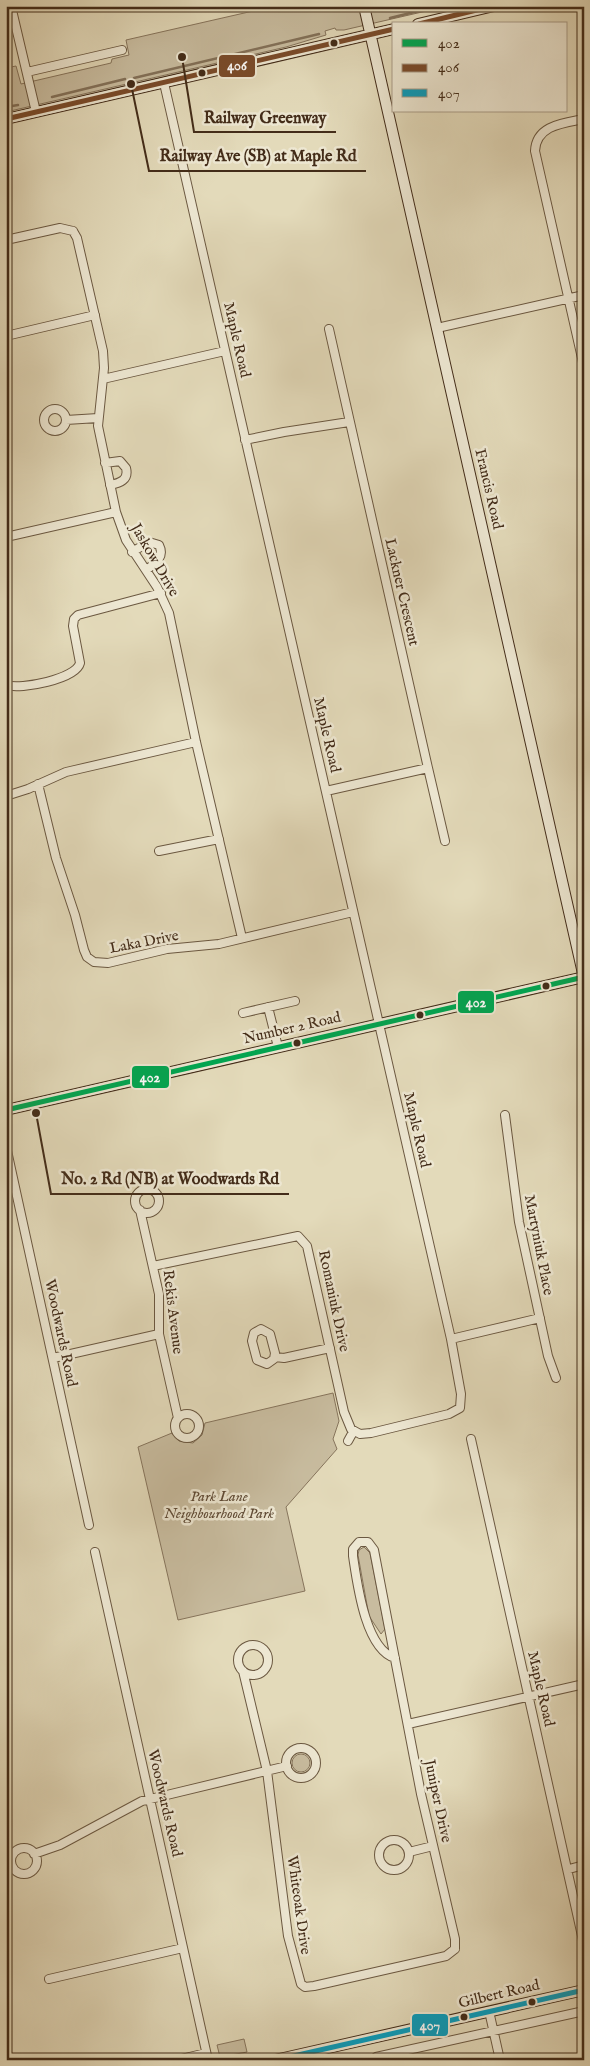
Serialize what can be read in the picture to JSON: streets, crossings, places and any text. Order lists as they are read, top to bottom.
{
  "streets": {
    "main road": ["Francis Road", "Number 2 Road", "Gilbert Road"],
    "street": [
      "Maple Road",
      "Jaskow Drive",
      "Lackner Crescent",
      "Laka Drive",
      "Martyniuk Place",
      "Romaniuk Drive",
      "Rekis Avenue",
      "Woodwards Road",
      "Juniper Drive",
      "Whiteoak Drive"
    ]
  },
  "crossings": [
    ["Maple Road", "Laka Drive"],
    ["Maple Road", "Number 2 Road"],
    ["Maple Road", "Romaniuk Drive"],
    ["Francis Road", "Number 2 Road"],
    ["Jaskow Drive", "Laka Drive"],
    ["Romaniuk Drive", "Rekis Avenue"],
    ["Juniper Drive", "Whiteoak Drive"]
  ],
  "parks": ["Park Lane Neighbourhood Park"],
  "places": ["Railway Greenway", "Railway Ave (SB) at Maple Rd", "No. 2 Rd (NB) at Woodwards Rd"],
  "lines": ["transit line 406", "transit line 402", "transit line 407"],
  "legend": ["402", "406", "407"]
}
